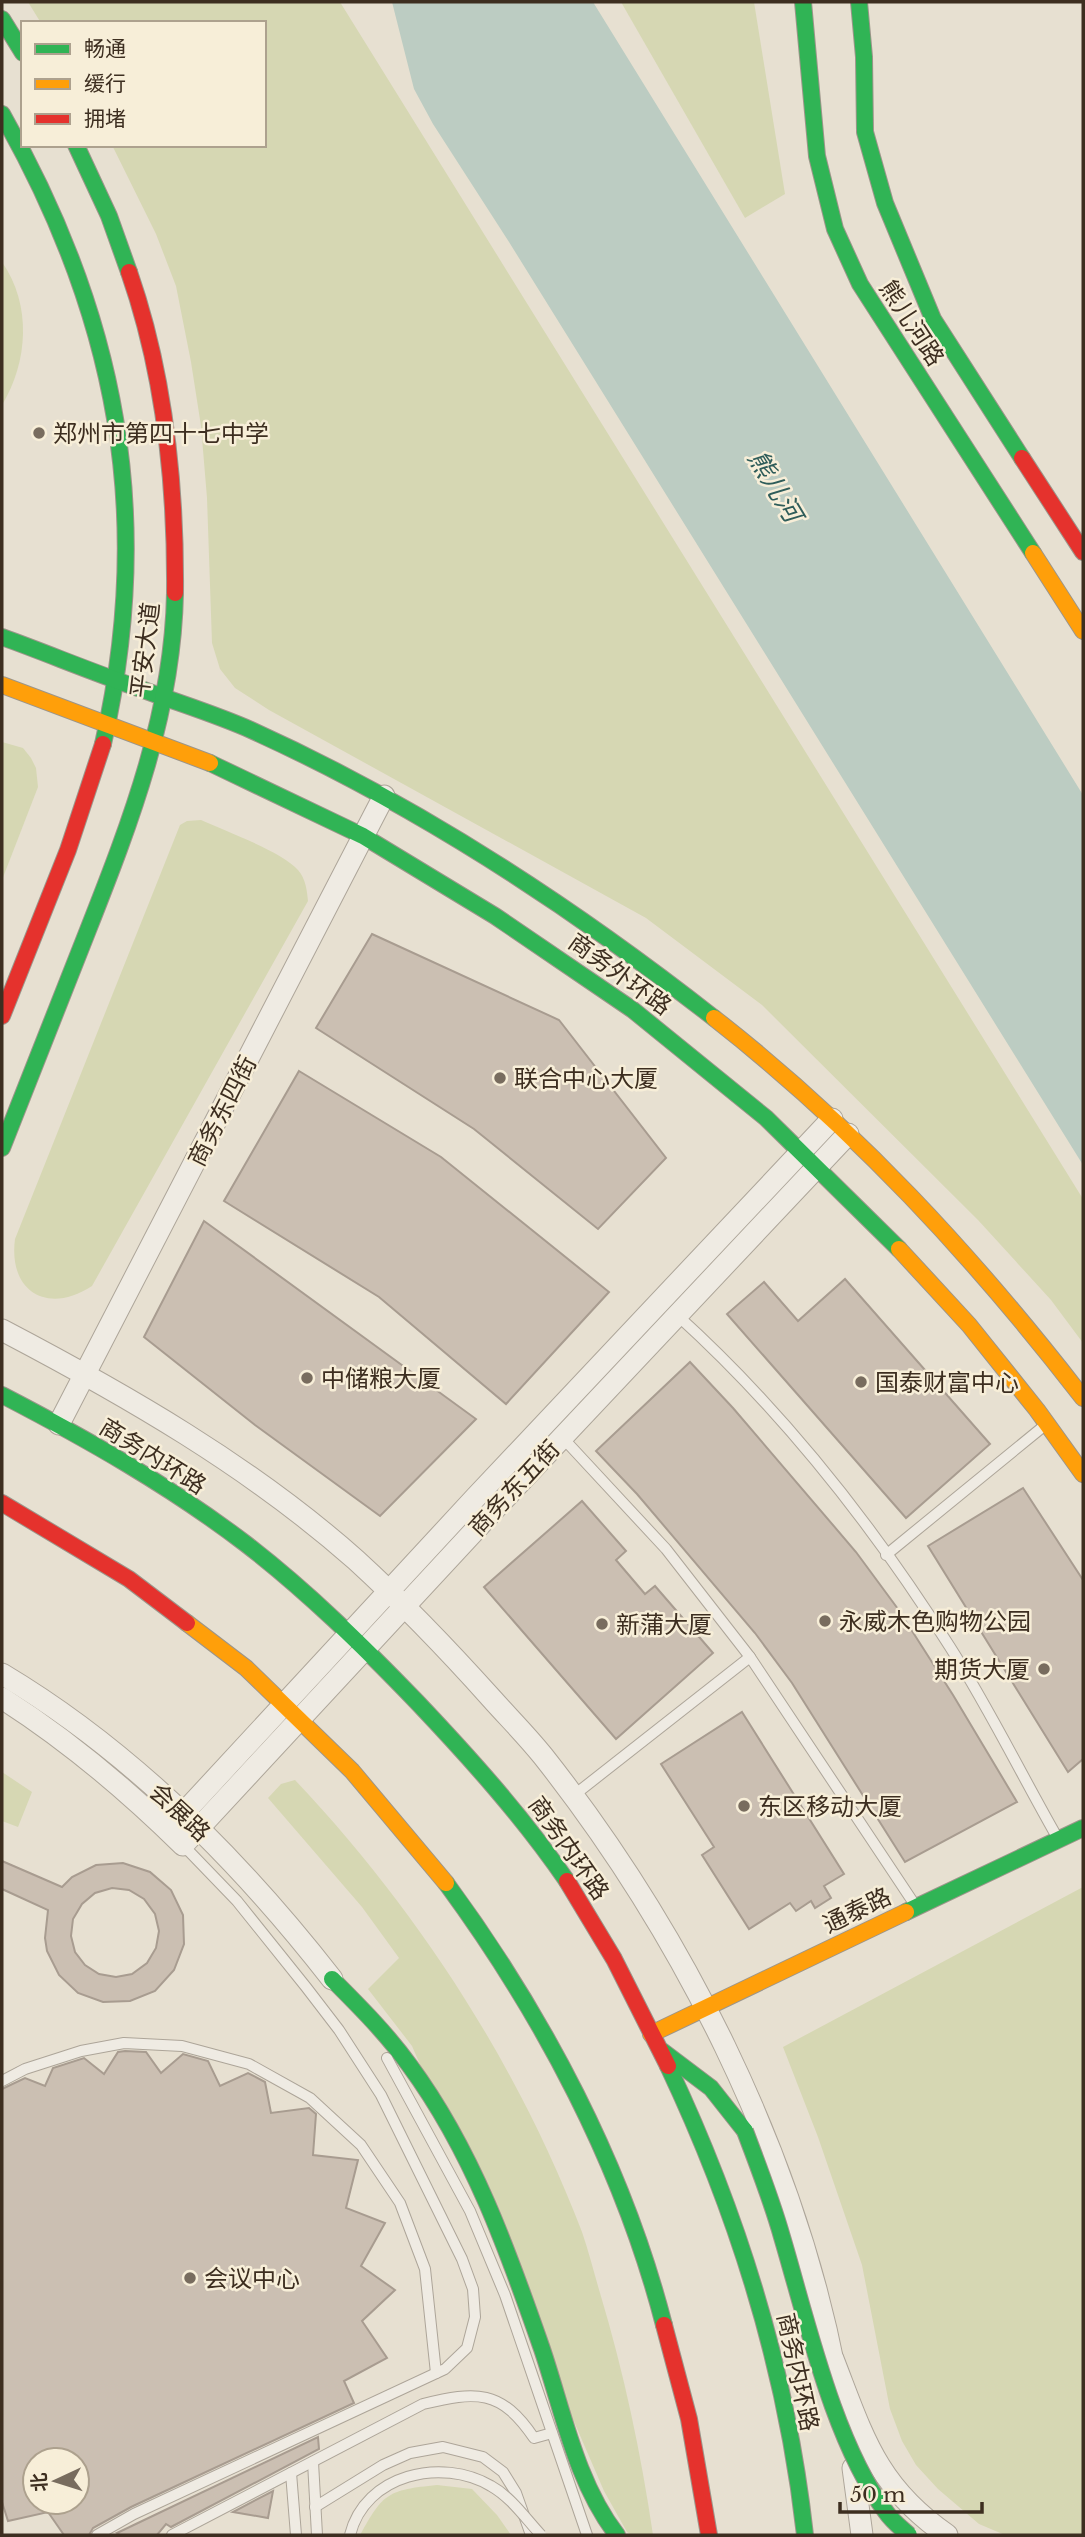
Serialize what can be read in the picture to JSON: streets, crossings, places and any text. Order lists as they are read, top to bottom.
{
  "streets": {
    "street": [
      "熊儿河路",
      "平安大道",
      "商务外环路",
      "商务东四街",
      "商务内环路",
      "商务东五街",
      "会展路",
      "通泰路"
    ]
  },
  "crossings": [
    ["平安大道", "商务外环路"],
    ["商务外环路", "商务东四街"],
    ["商务外环路", "商务东五街"],
    ["商务东四街", "商务内环路"],
    ["商务内环路", "商务东五街"],
    ["商务内环路", "通泰路"],
    ["商务东五街", "会展路"]
  ],
  "water": ["熊儿河"],
  "places": [
    "郑州市第四十七中学",
    "联合中心大厦",
    "中储粮大厦",
    "国泰财富中心",
    "永威木色购物公园",
    "新蒲大厦",
    "期货大厦",
    "东区移动大厦",
    "会议中心"
  ],
  "legend": ["畅通", "缓行", "拥堵"],
  "scale_bar": "50 m",
  "north": "left"
}
